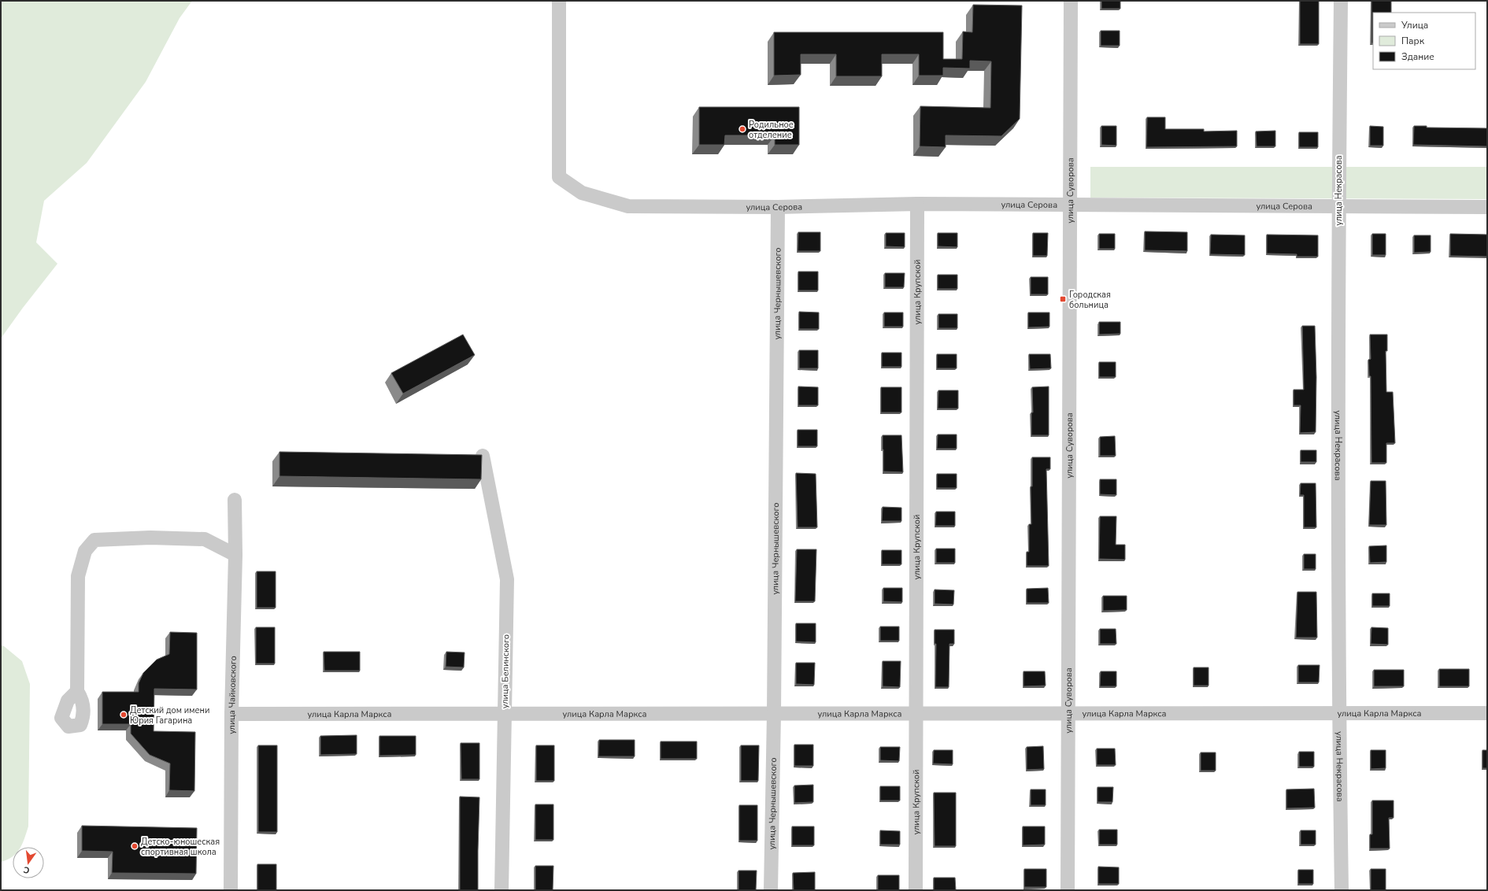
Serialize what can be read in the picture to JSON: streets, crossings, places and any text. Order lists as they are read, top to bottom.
{
  "streets": {
    "street": [
      "улица Суворова",
      "улица Некрасова",
      "улица Серова",
      "улица Крупской",
      "улица Чернышевского",
      "улица Белинского",
      "улица Чайковского",
      "улица Карла Маркса"
    ]
  },
  "crossings": [
    ["улица Суворова", "улица Серова"],
    ["улица Суворова", "улица Карла Маркса"],
    ["улица Некрасова", "улица Серова"],
    ["улица Некрасова", "улица Карла Маркса"],
    ["улица Серова", "улица Крупской"],
    ["улица Серова", "улица Чернышевского"],
    ["улица Крупской", "улица Карла Маркса"],
    ["улица Чернышевского", "улица Карла Маркса"],
    ["улица Белинского", "улица Карла Маркса"],
    ["улица Чайковского", "улица Карла Маркса"]
  ],
  "places": {
    "other": ["Родильное отделение", "Детский дом имени Юрия Гагарина", "Детско-юношеская спортивная школа"],
    "transit": ["Городская больница"]
  },
  "legend": ["Улица", "Парк", "Здание"],
  "north": "bottom"
}
